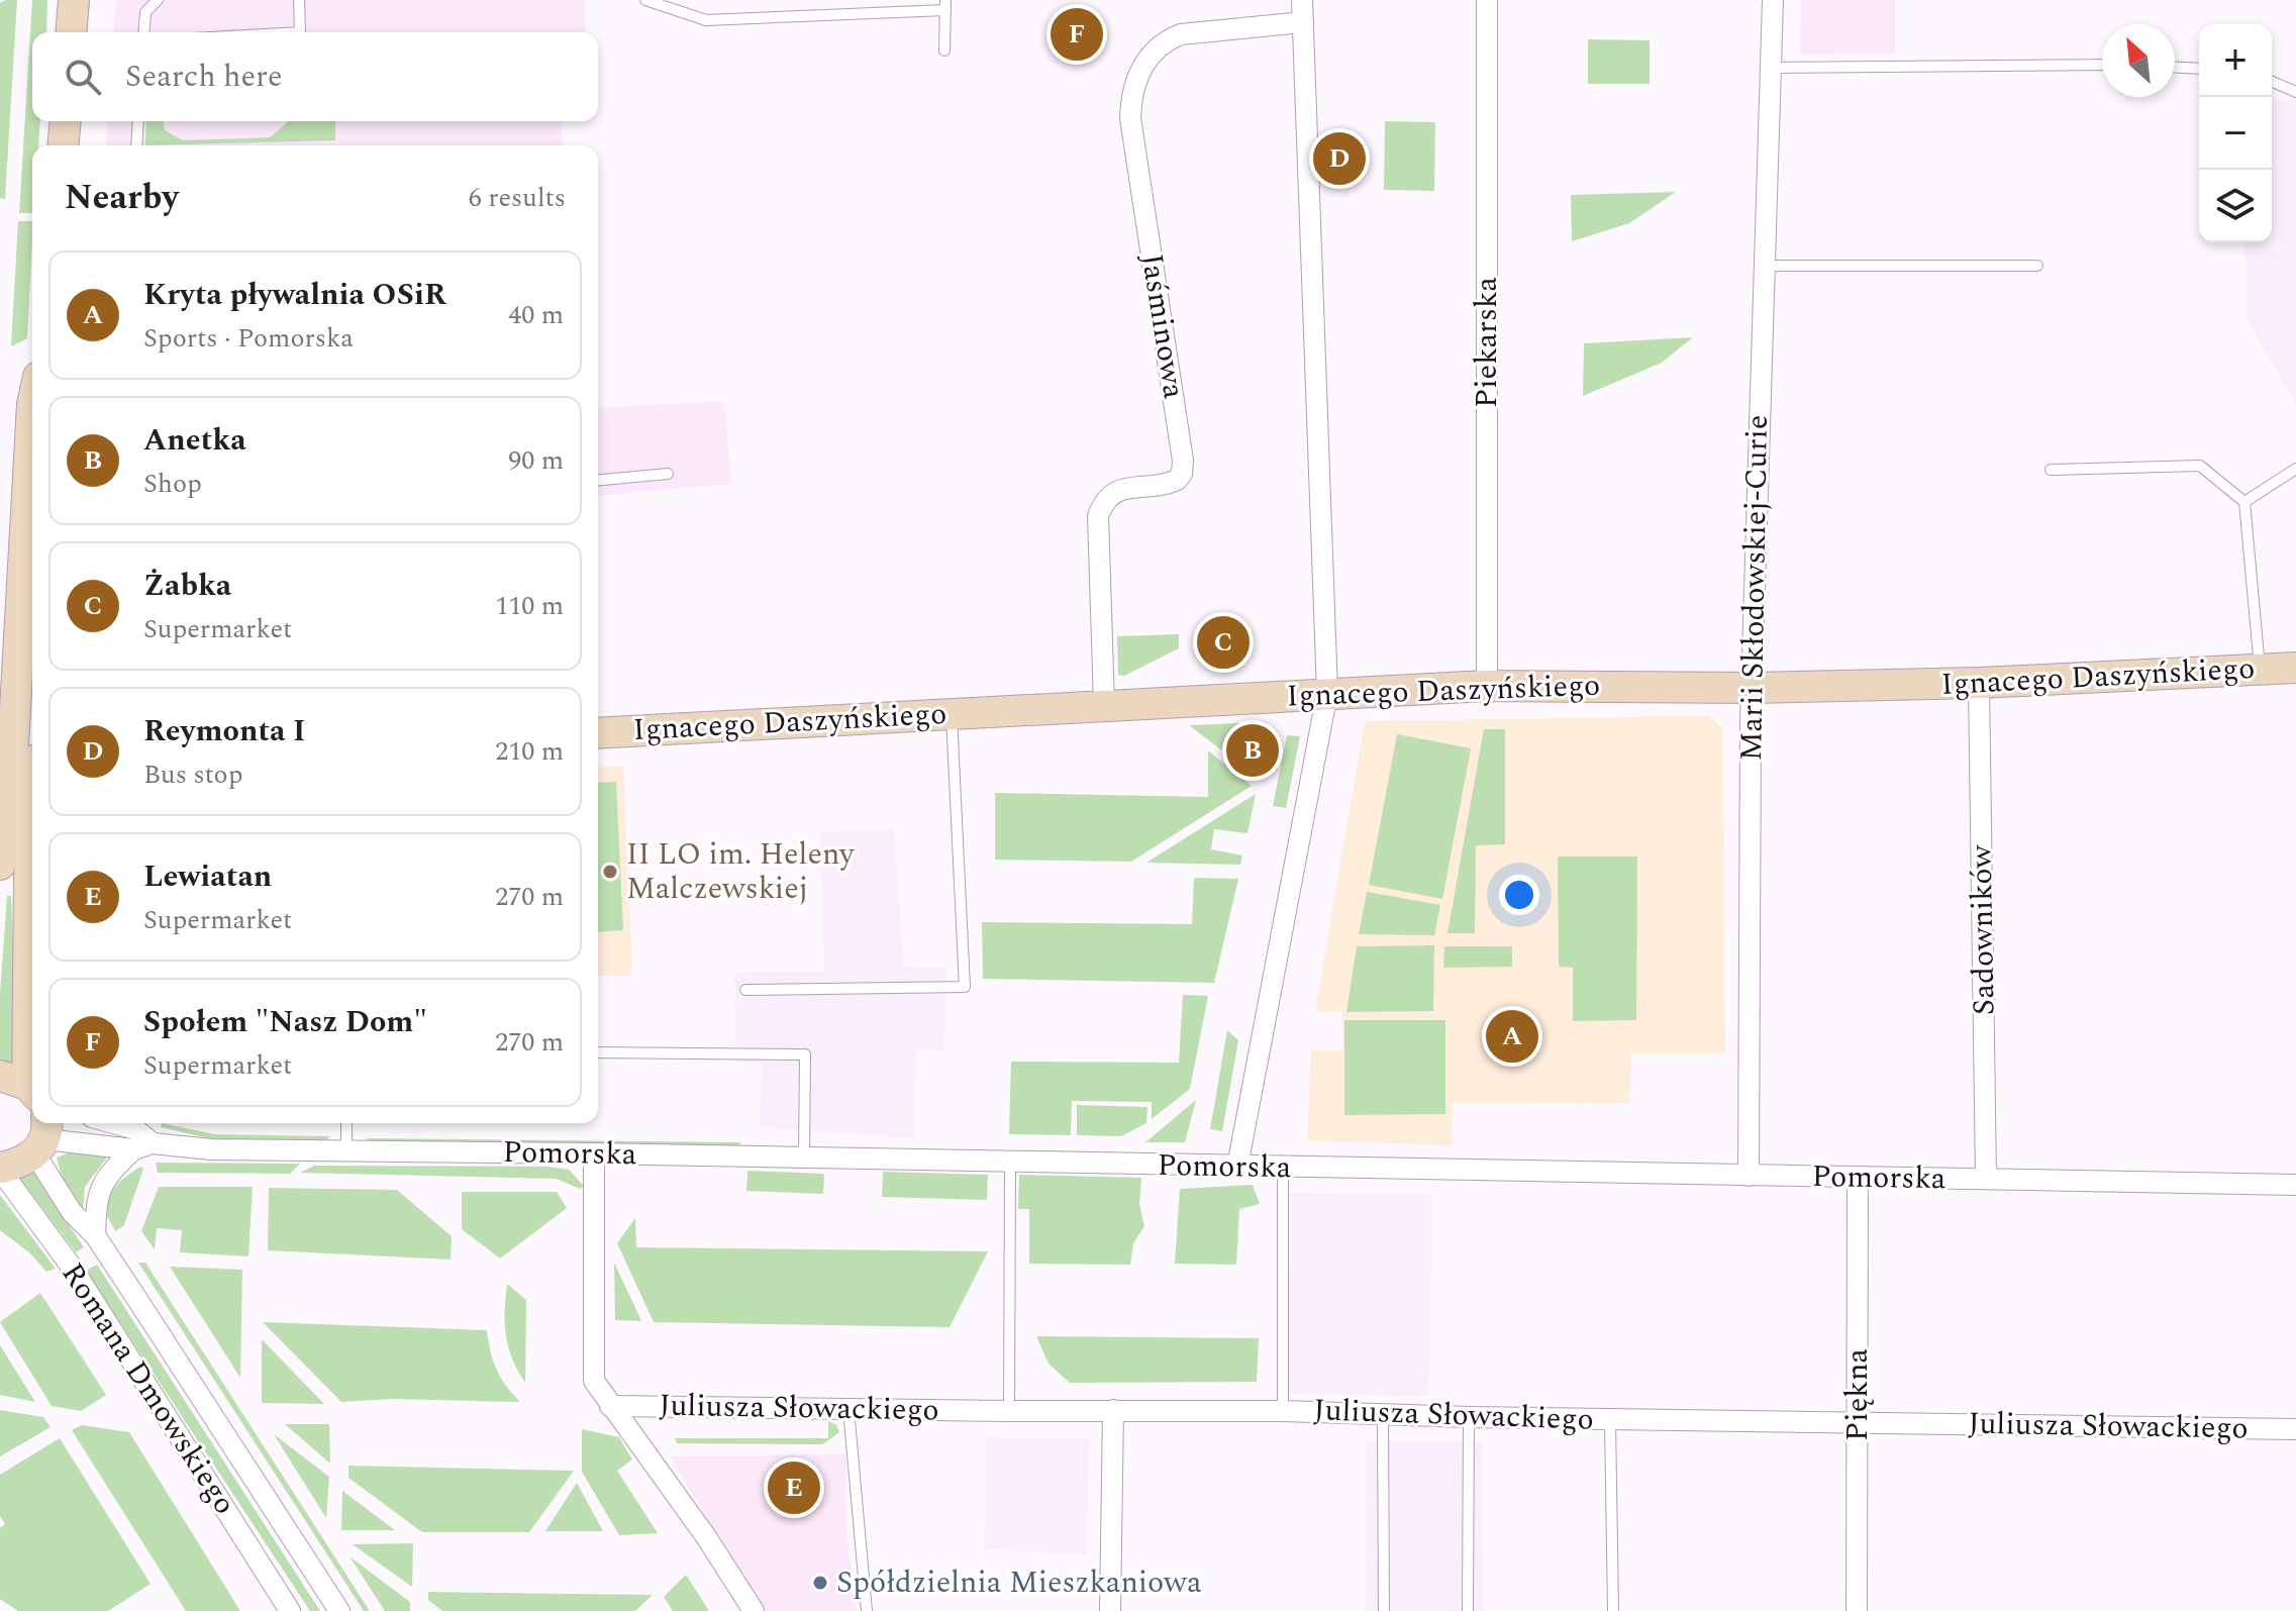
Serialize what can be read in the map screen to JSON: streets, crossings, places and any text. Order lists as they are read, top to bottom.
{
  "streets": {
    "street": [
      "Jaśminowa",
      "Piekarska",
      "Marii Skłodowskiej-Curie",
      "Ignacego Daszyńskiego",
      "Sadowników",
      "Pomorska",
      "Romana Dmowskiego",
      "Piękna",
      "Juliusza Słowackiego"
    ]
  },
  "crossings": [
    ["Jaśminowa", "Ignacego Daszyńskiego"],
    ["Piekarska", "Ignacego Daszyńskiego"],
    ["Marii Skłodowskiej-Curie", "Ignacego Daszyńskiego"],
    ["Marii Skłodowskiej-Curie", "Pomorska"],
    ["Ignacego Daszyńskiego", "Sadowników"],
    ["Sadowników", "Pomorska"],
    ["Pomorska", "Romana Dmowskiego"],
    ["Pomorska", "Piękna"],
    ["Piękna", "Juliusza Słowackiego"]
  ],
  "places": ["II LO im. Heleny Malczewskiej", "Spółdzielnia Mieszkaniowa"],
  "north": "top left",
  "page": {
    "pins": [
      "F",
      "D",
      "C",
      "B",
      "A",
      "E"
    ],
    "map_buttons": ["+", "−"],
    "search": "Search here",
    "heading": ["Nearby", "6 results"],
    "list": [
      {
        "mark": "A",
        "name": "Kryta pływalnia OSiR",
        "note": "Sports · Pomorska",
        "value": "40 m"
      },
      {
        "mark": "B",
        "name": "Anetka",
        "note": "Shop",
        "value": "90 m"
      },
      {
        "mark": "C",
        "name": "Żabka",
        "note": "Supermarket",
        "value": "110 m"
      },
      {
        "mark": "D",
        "name": "Reymonta I",
        "note": "Bus stop",
        "value": "210 m"
      },
      {
        "mark": "E",
        "name": "Lewiatan",
        "note": "Supermarket",
        "value": "270 m"
      },
      {
        "mark": "F",
        "name": "Społem \"Nasz Dom\"",
        "note": "Supermarket",
        "value": "270 m"
      }
    ]
  }
}
